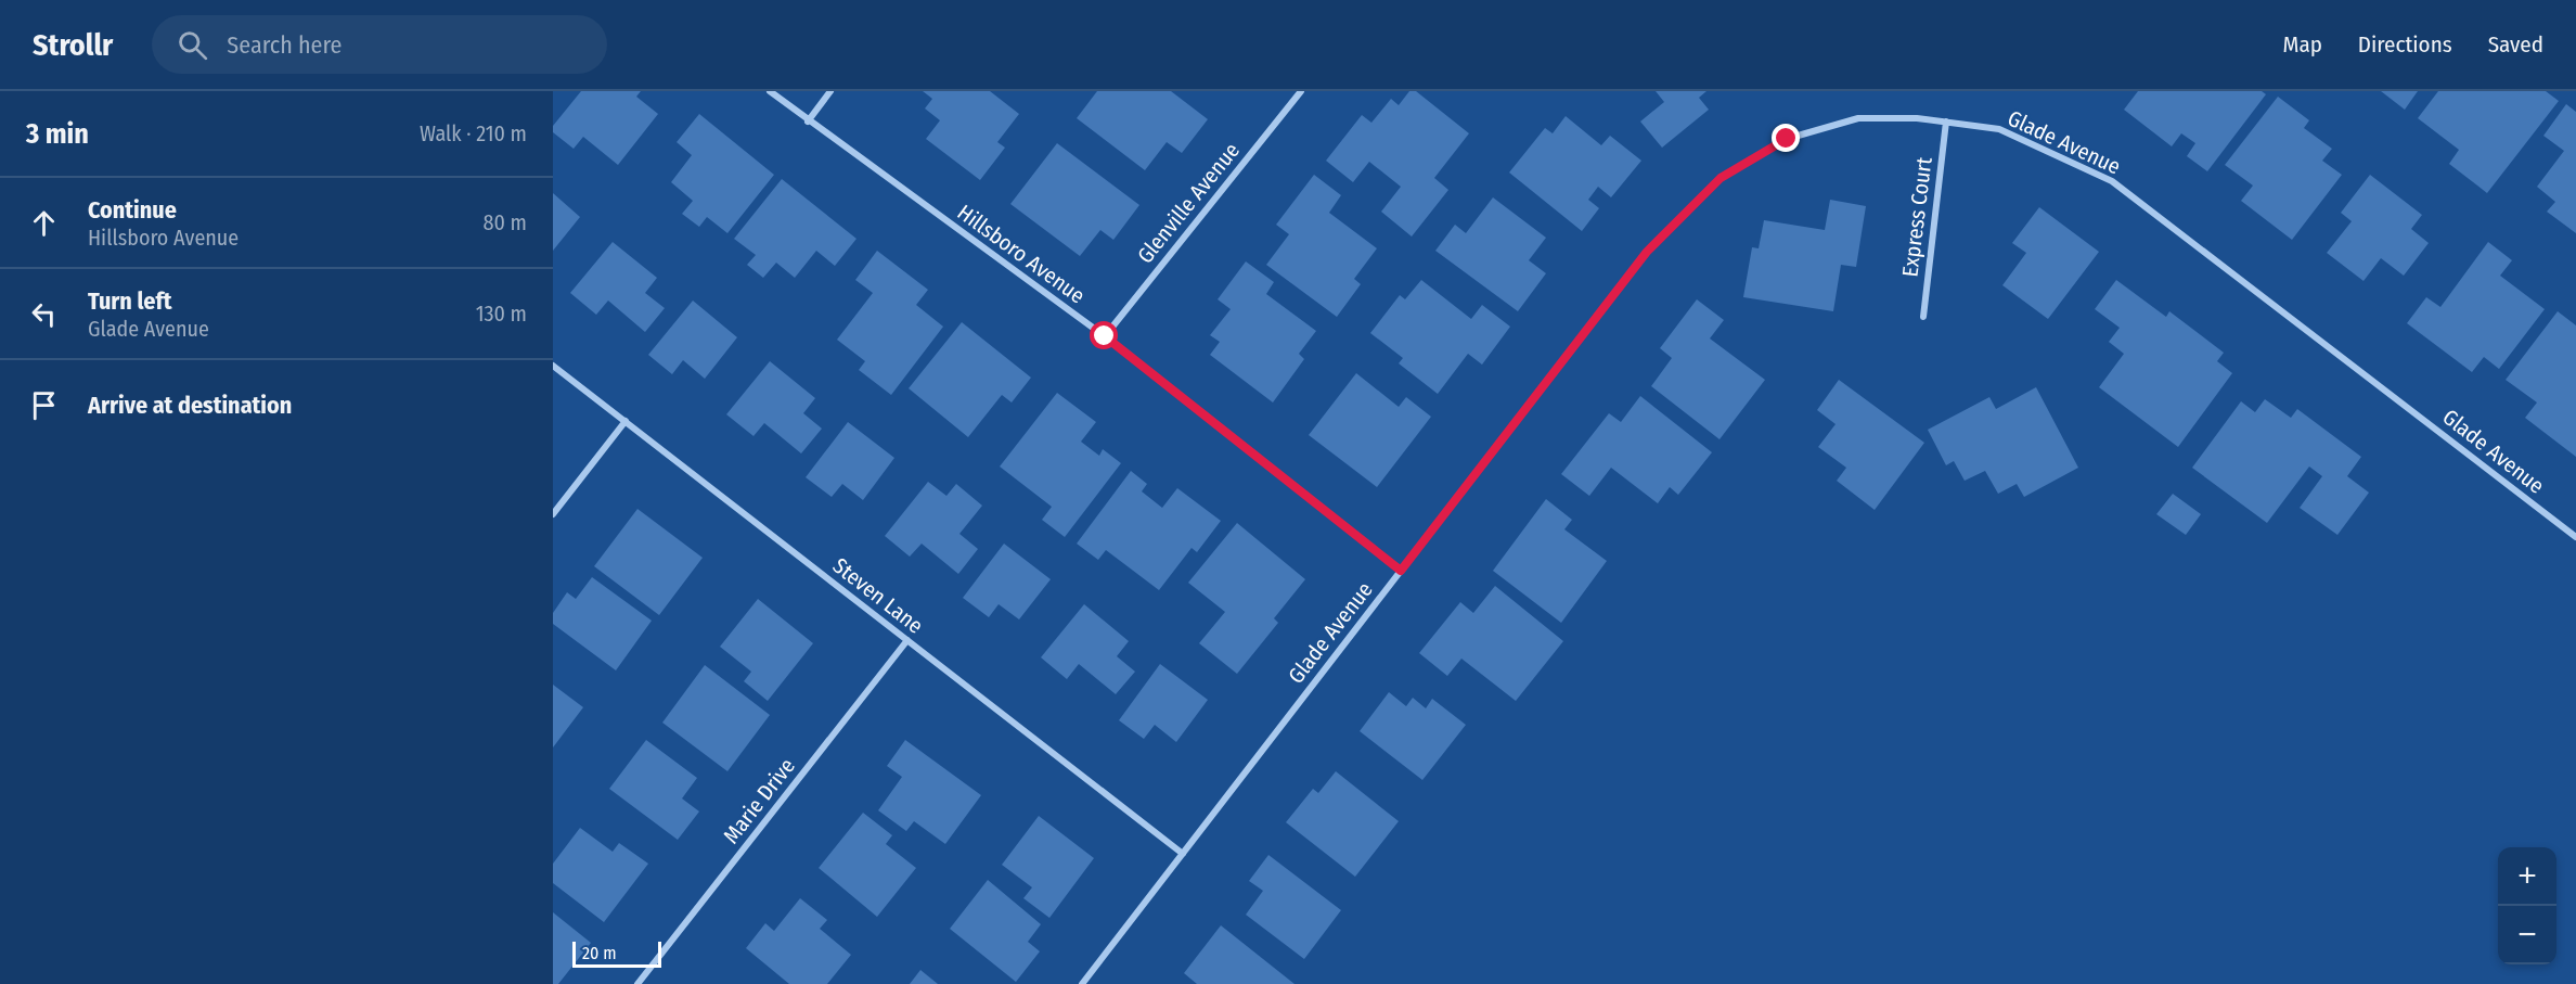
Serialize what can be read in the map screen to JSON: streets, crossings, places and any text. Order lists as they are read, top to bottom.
{
  "streets": {
    "street": [
      "Glade Avenue",
      "Glenville Avenue",
      "Express Court",
      "Hillsboro Avenue",
      "Steven Lane",
      "Marie Drive"
    ]
  },
  "crossings": [
    ["Glade Avenue", "Express Court"],
    ["Glade Avenue", "Hillsboro Avenue"],
    ["Glade Avenue", "Steven Lane"],
    ["Glenville Avenue", "Hillsboro Avenue"],
    ["Steven Lane", "Marie Drive"]
  ],
  "scale_bar": "20 m",
  "page": {
    "header": "Strollr",
    "search": "Search here",
    "nav": ["Map", "Directions", "Saved"],
    "heading": ["3 min", "Walk · 210 m"],
    "list": [
      ["Continue", "Hillsboro Avenue", "80 m"],
      ["Turn left", "Glade Avenue", "130 m"],
      "Arrive at destination"
    ],
    "map_buttons": ["+", "−"],
    "scale": "20 m"
  }
}
